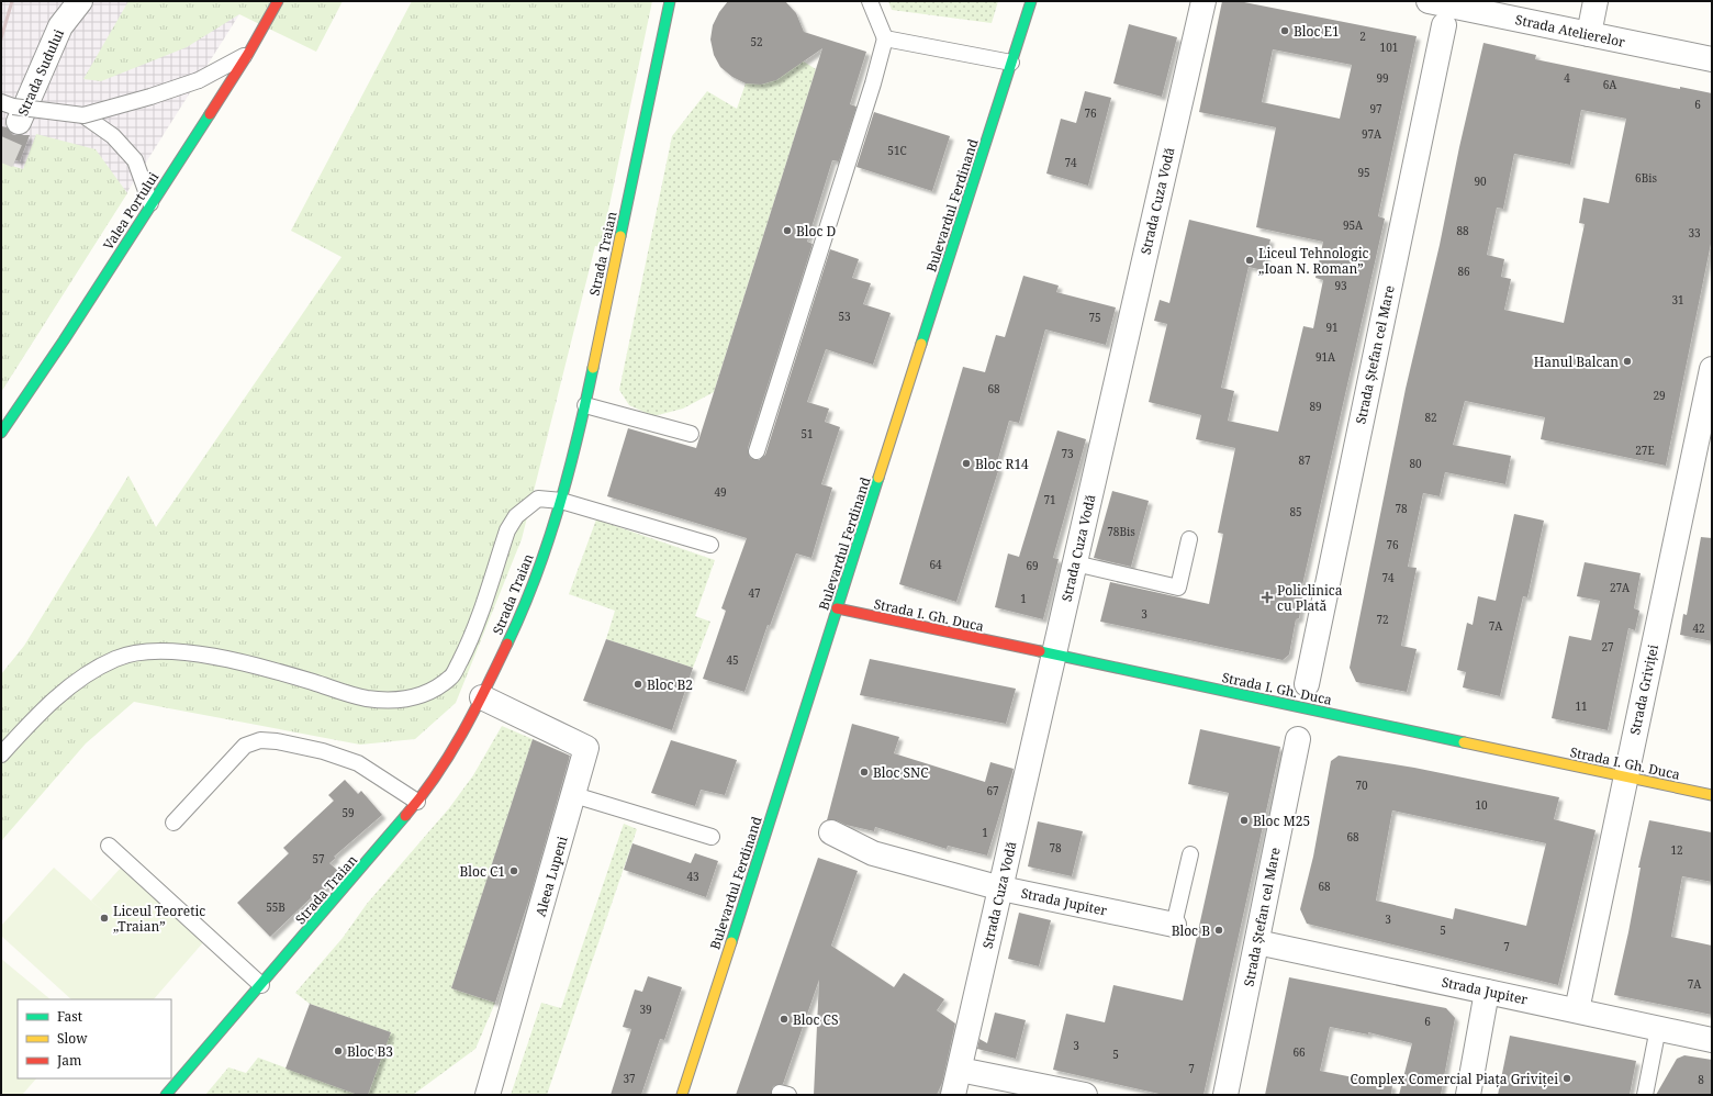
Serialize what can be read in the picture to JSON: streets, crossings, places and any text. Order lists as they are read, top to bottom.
{
  "streets": {
    "main road": [
      "Bulevardul Ferdinand",
      "Valea Portului",
      "Strada Traian",
      "Strada I. Gh. Duca"
    ],
    "street": [
      "Strada Atelierelor",
      "Strada Sudului",
      "Strada Cuza Vodă",
      "Strada Ștefan cel Mare",
      "Strada Griviței",
      "Aleea Lupeni",
      "Strada Jupiter"
    ]
  },
  "crossings": [
    ["Strada Atelierelor", "Strada Ștefan cel Mare"],
    ["Strada Cuza Vodă", "Strada I. Gh. Duca"],
    ["Strada Cuza Vodă", "Strada Jupiter"],
    ["Bulevardul Ferdinand", "Strada I. Gh. Duca"],
    ["Strada Traian", "Aleea Lupeni"],
    ["Strada Ștefan cel Mare", "Strada Jupiter"],
    ["Strada I. Gh. Duca", "Strada Griviței"],
    ["Strada Griviței", "Strada Jupiter"]
  ],
  "places": {
    "other": [
      "Bloc E1",
      "Bloc D",
      "Liceul Tehnologic „Ioan N. Roman”",
      "Hanul Balcan",
      "Bloc R14",
      "Bloc B2",
      "Bloc SNC",
      "Bloc M25",
      "Bloc C1",
      "Liceul Teoretic „Traian”",
      "Bloc B",
      "Bloc CS",
      "Bloc B3",
      "Complex Comercial Piața Griviței"
    ],
    "health": ["Policlinica cu Plată"]
  },
  "house_numbers": [
    "2",
    "52",
    "101",
    "99",
    "4",
    "6A",
    "6",
    "97",
    "76",
    "97A",
    "51C",
    "74",
    "95",
    "6Bis",
    "90",
    "95A",
    "88",
    "33",
    "86",
    "93",
    "31",
    "53",
    "75",
    "91",
    "91A",
    "68",
    "29",
    "89",
    "82",
    "51",
    "27E",
    "73",
    "87",
    "80",
    "49",
    "71",
    "78",
    "85",
    "78Bis",
    "76",
    "64",
    "69",
    "74",
    "27A",
    "47",
    "1",
    "3",
    "72",
    "7A",
    "42",
    "27",
    "45",
    "11",
    "70",
    "67",
    "10",
    "59",
    "1",
    "68",
    "78",
    "12",
    "57",
    "43",
    "68",
    "55B",
    "3",
    "5",
    "7",
    "7A",
    "39",
    "6",
    "3",
    "66",
    "5",
    "7",
    "37",
    "8"
  ],
  "legend": ["Fast", "Slow", "Jam"]
}
